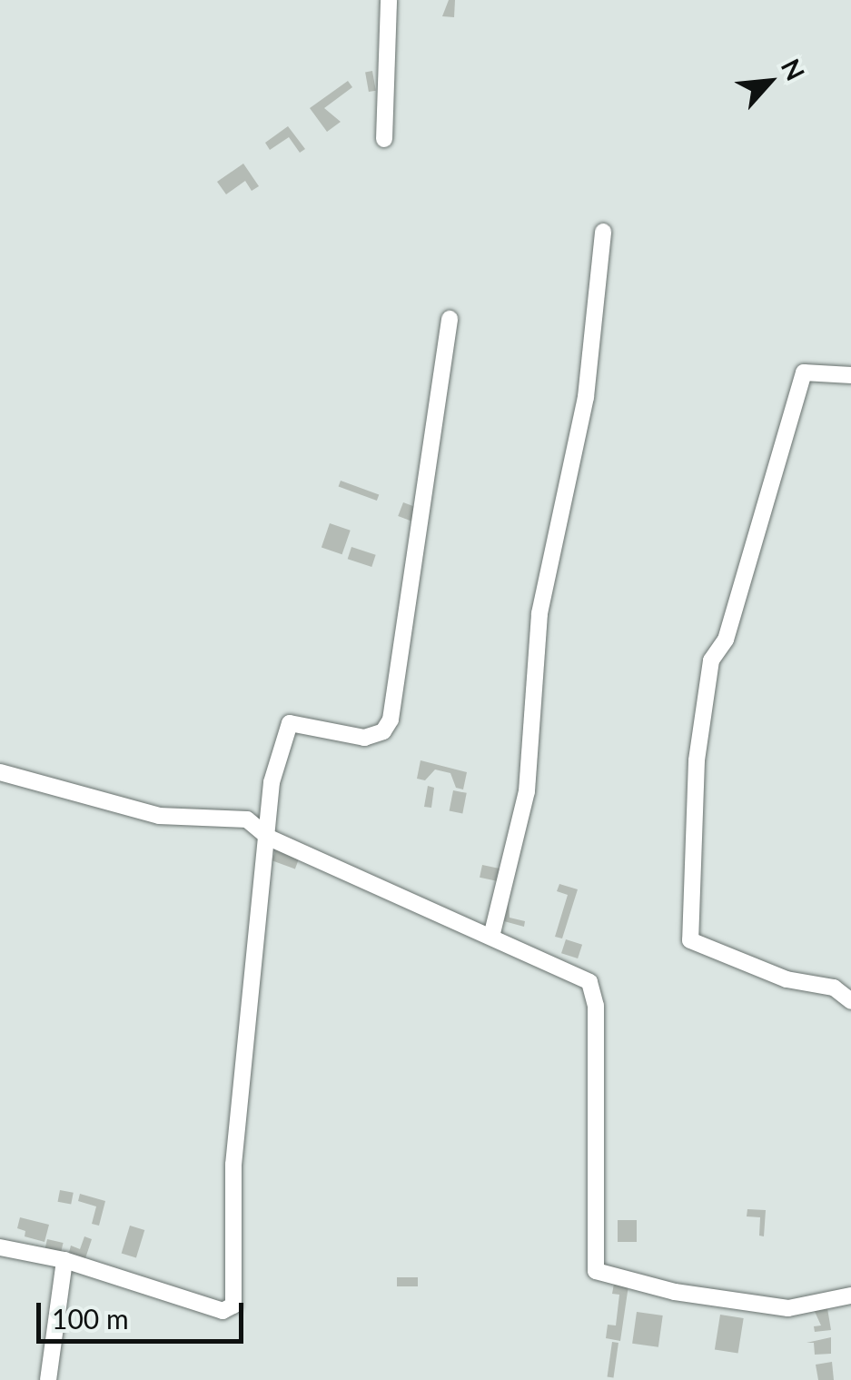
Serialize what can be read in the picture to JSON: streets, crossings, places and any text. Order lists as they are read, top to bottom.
{
  "scale_bar": "100 m",
  "north": "top right"
}
